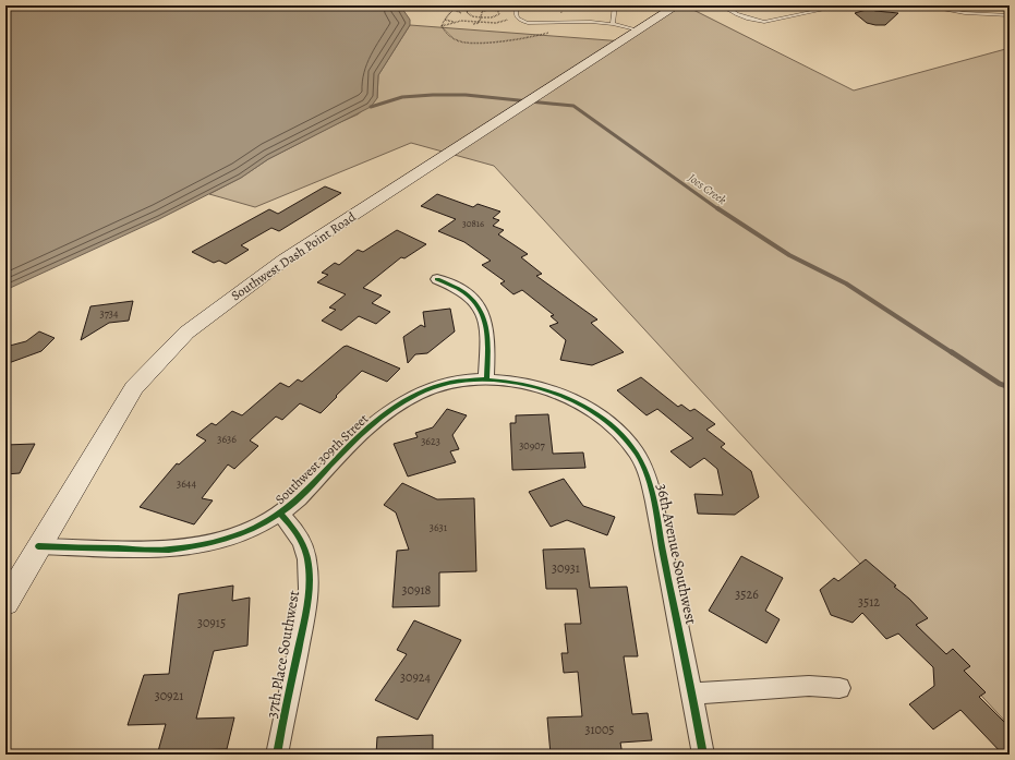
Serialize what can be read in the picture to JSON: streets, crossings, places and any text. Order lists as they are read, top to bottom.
{
  "streets": {
    "main road": ["Southwest Dash Point Road"],
    "street": ["Southwest 309th Street", "36th Avenue Southwest", "37th Place Southwest"]
  },
  "crossings": [
    ["Southwest Dash Point Road", "Southwest 309th Street"],
    ["Southwest 309th Street", "36th Avenue Southwest"],
    ["Southwest 309th Street", "37th Place Southwest"]
  ],
  "water": ["Joes Creek"],
  "house_numbers": [
    "30816",
    "3734",
    "3636",
    "3623",
    "30907",
    "3644",
    "3631",
    "30931",
    "30918",
    "3526",
    "3512",
    "30915",
    "30924",
    "30921",
    "31005"
  ]
}
